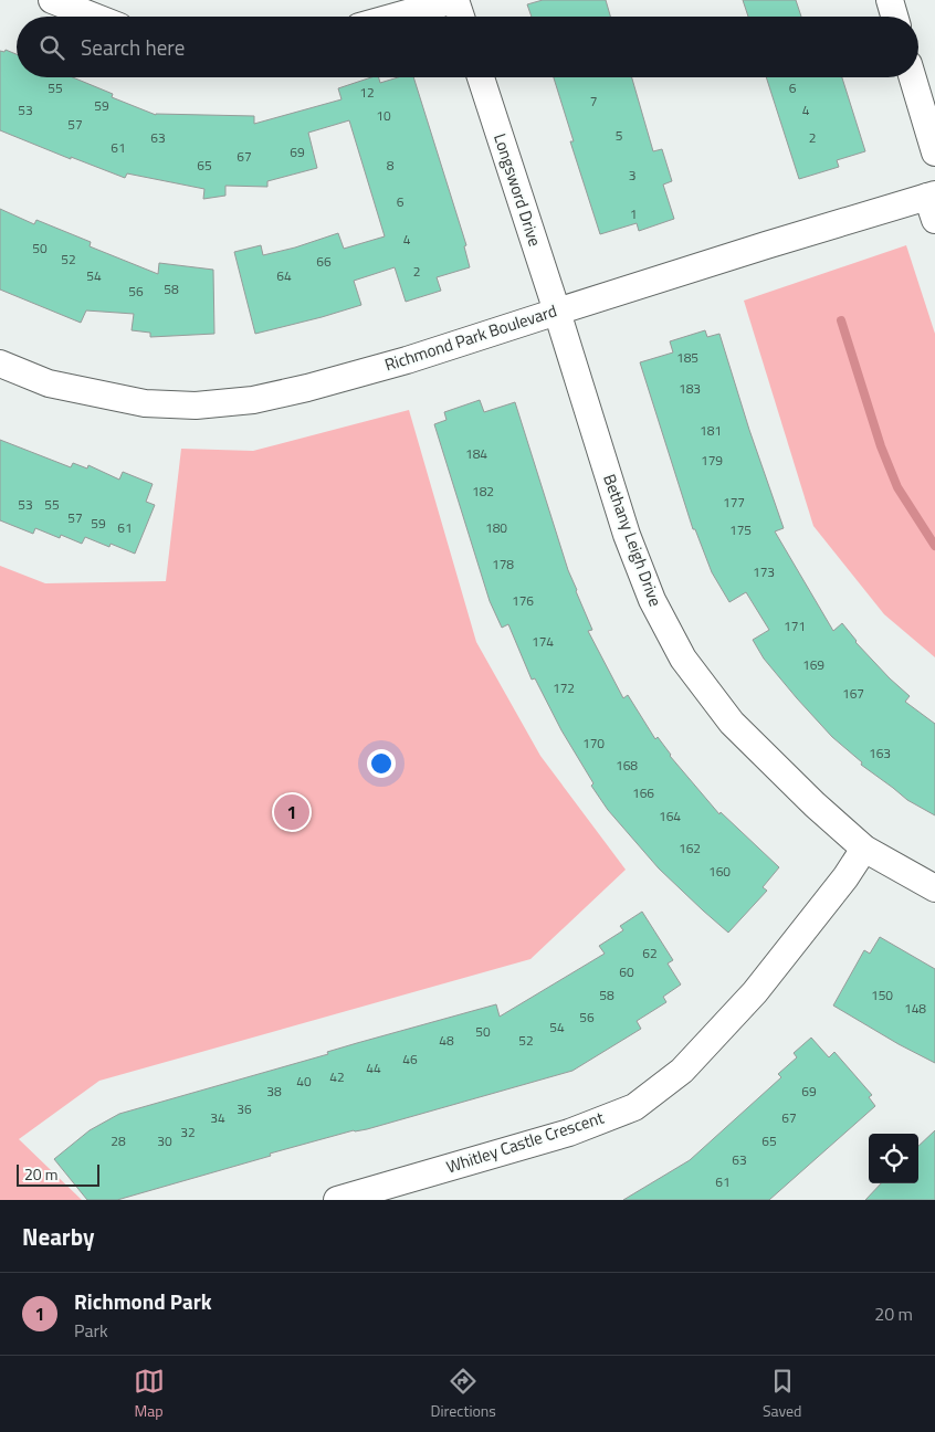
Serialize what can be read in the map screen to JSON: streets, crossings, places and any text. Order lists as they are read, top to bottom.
{
  "streets": {
    "street": [
      "Longsword Drive",
      "Richmond Park Boulevard",
      "Bethany Leigh Drive",
      "Whitley Castle Crescent"
    ]
  },
  "crossings": [
    ["Longsword Drive", "Richmond Park Boulevard"],
    ["Longsword Drive", "Bethany Leigh Drive"],
    ["Richmond Park Boulevard", "Bethany Leigh Drive"],
    ["Bethany Leigh Drive", "Whitley Castle Crescent"]
  ],
  "house_numbers": [
    "55",
    "6",
    "12",
    "7",
    "59",
    "53",
    "4",
    "10",
    "57",
    "5",
    "63",
    "2",
    "61",
    "69",
    "67",
    "65",
    "8",
    "3",
    "6",
    "1",
    "4",
    "50",
    "52",
    "66",
    "2",
    "54",
    "64",
    "58",
    "56",
    "185",
    "183",
    "181",
    "184",
    "179",
    "182",
    "177",
    "53",
    "55",
    "57",
    "59",
    "61",
    "180",
    "175",
    "178",
    "173",
    "176",
    "171",
    "174",
    "169",
    "172",
    "167",
    "170",
    "163",
    "168",
    "166",
    "164",
    "162",
    "160",
    "62",
    "60",
    "58",
    "150",
    "148",
    "56",
    "54",
    "50",
    "48",
    "52",
    "46",
    "44",
    "42",
    "40",
    "38",
    "69",
    "36",
    "34",
    "67",
    "32",
    "28",
    "30",
    "65",
    "63",
    "61"
  ],
  "scale_bar": "20 m",
  "page": {
    "search": "Search here",
    "pins": "1",
    "scale": "20 m",
    "heading": "Nearby",
    "list": [
      {
        "mark": "1",
        "name": "Richmond Park",
        "note": "Park",
        "value": "20 m"
      }
    ],
    "nav": ["Map", "Directions", "Saved"]
  }
}
